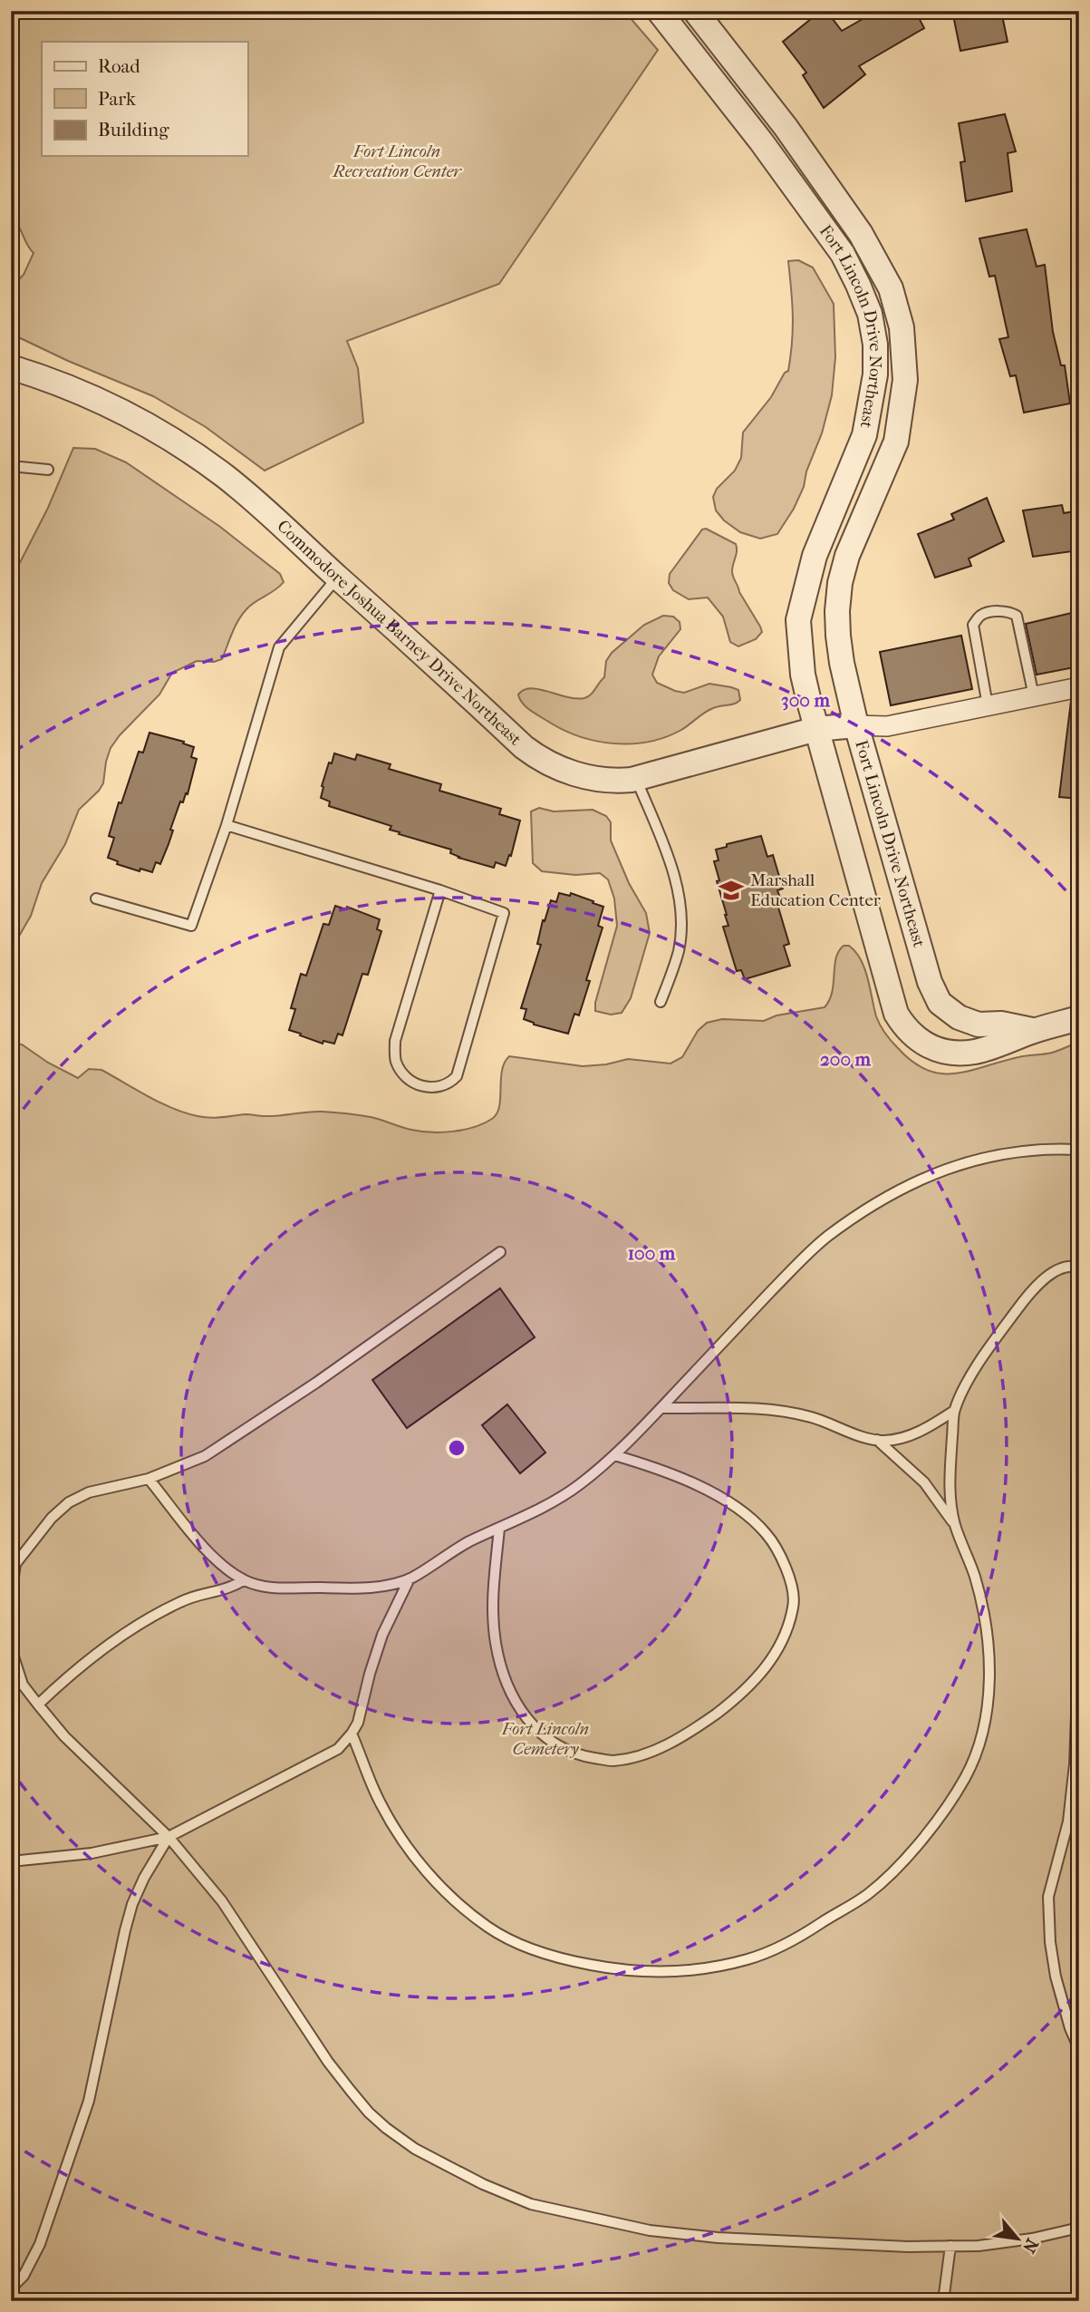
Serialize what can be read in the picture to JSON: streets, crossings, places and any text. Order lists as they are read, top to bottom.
{
  "streets": {
    "street": ["Fort Lincoln Drive Northeast", "Commodore Joshua Barney Drive Northeast"]
  },
  "crossings": [
    ["Fort Lincoln Drive Northeast", "Commodore Joshua Barney Drive Northeast"]
  ],
  "parks": ["Fort Lincoln Recreation Center", "Fort Lincoln Cemetery"],
  "places": {
    "school or university": ["Marshall Education Center"]
  },
  "legend": ["Road", "Park", "Building"],
  "north": "bottom right",
  "rings": ["300 m", "200 m", "100 m"]
}
